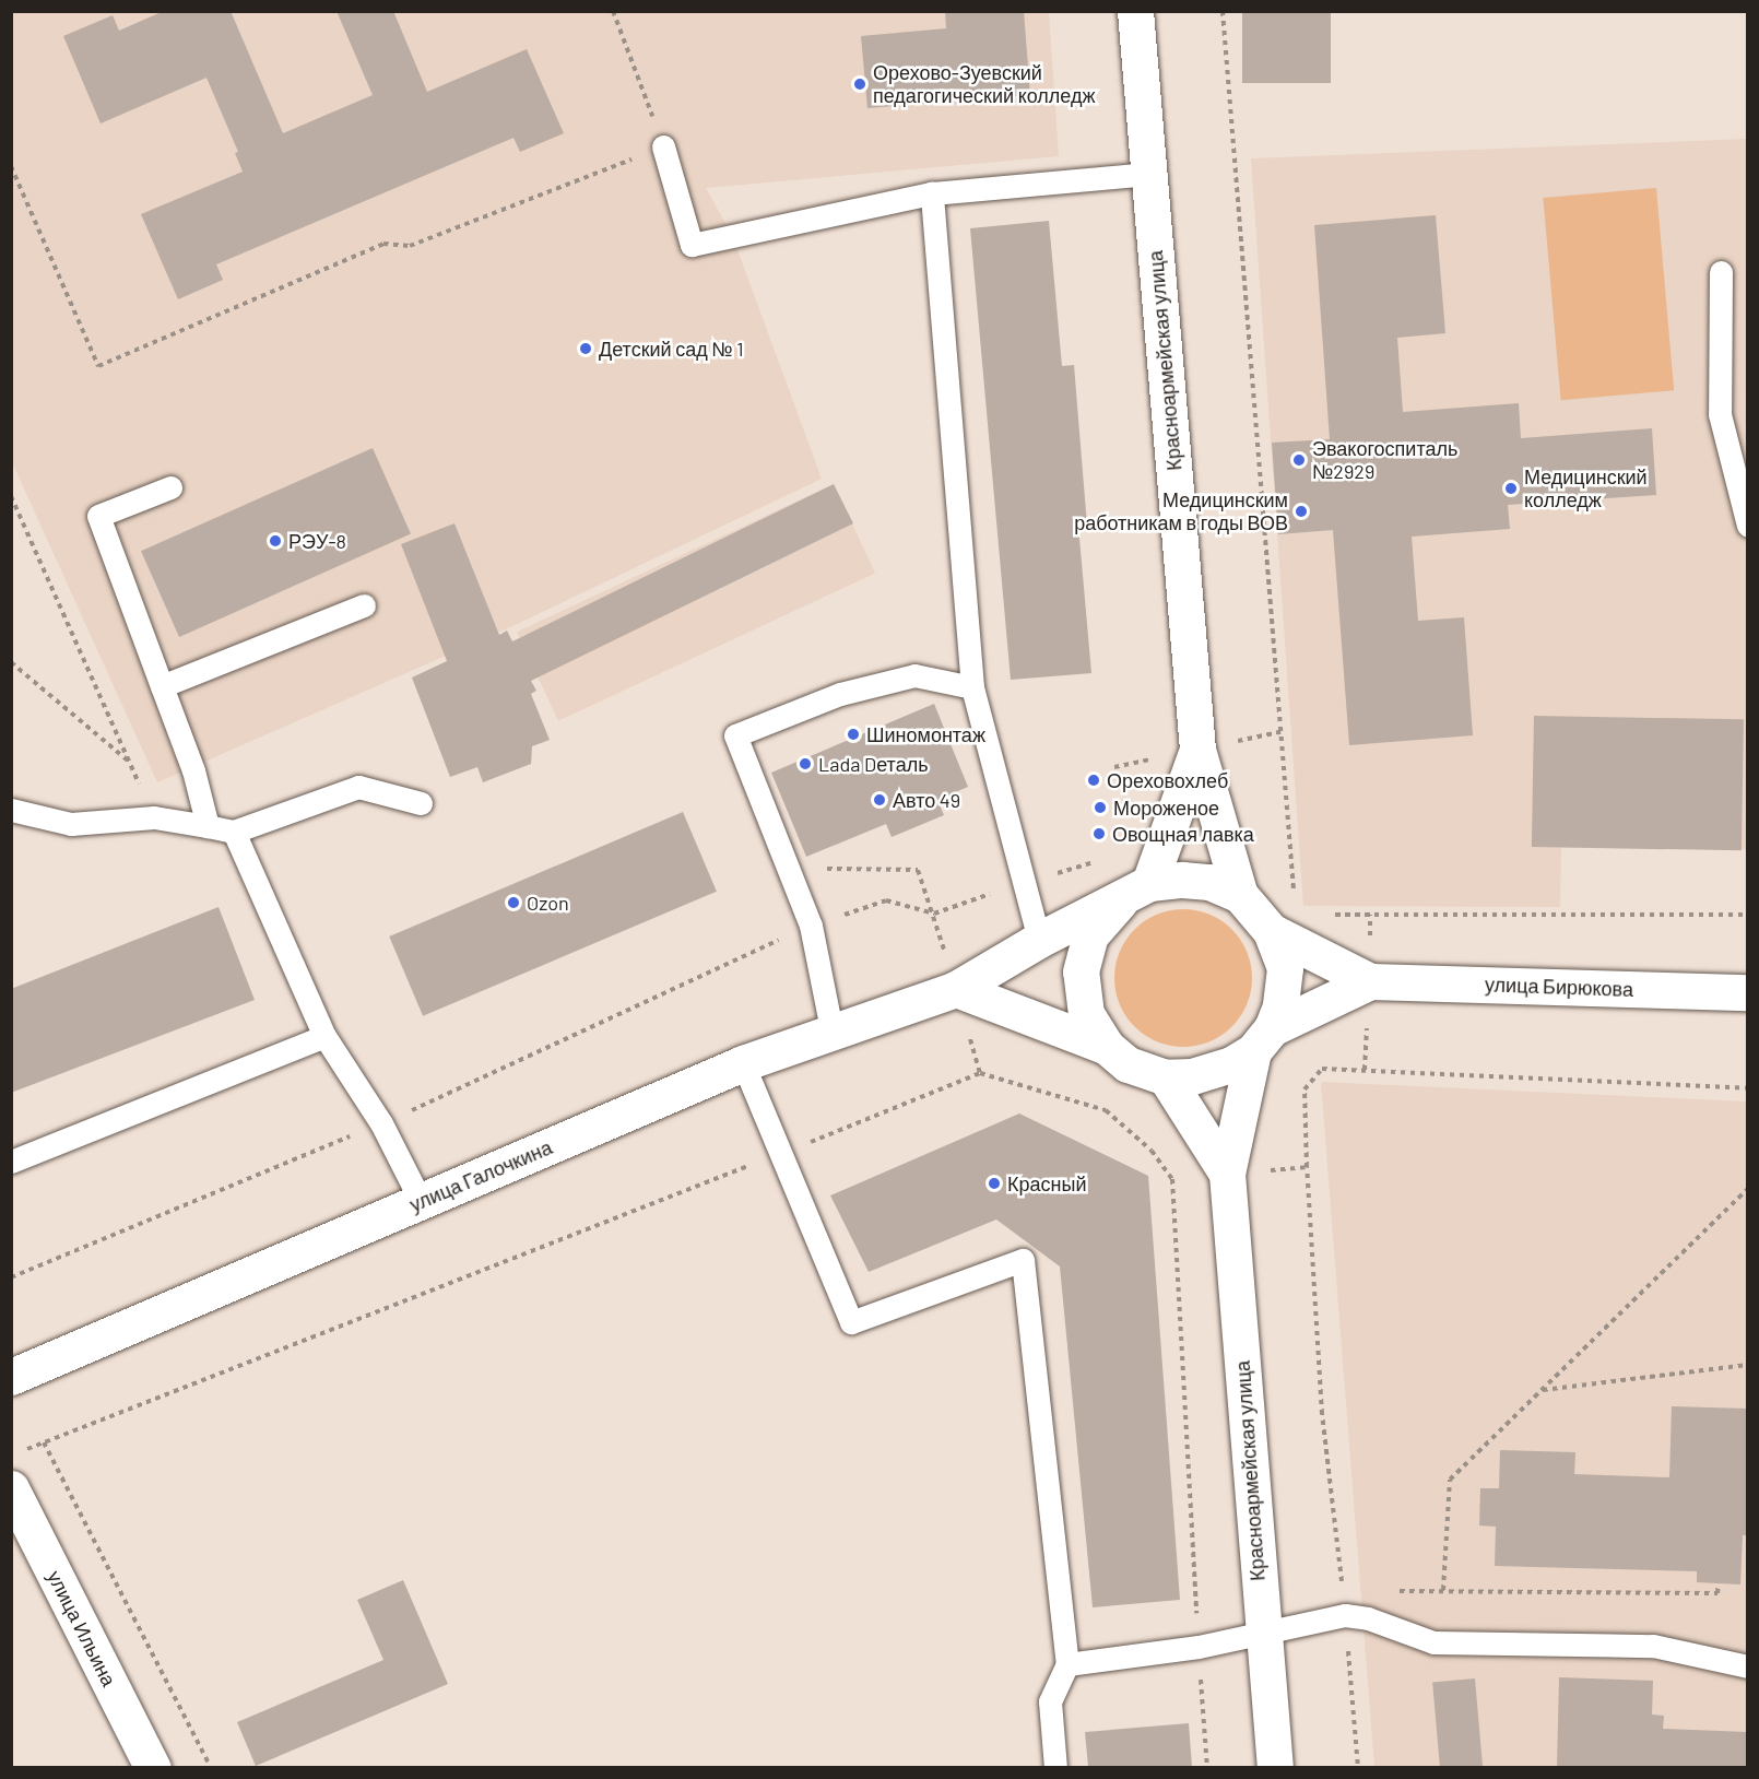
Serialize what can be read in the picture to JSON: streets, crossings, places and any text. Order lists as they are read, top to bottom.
{
  "streets": {
    "street": [
      "Красноармейская улица",
      "улица Бирюкова",
      "улица Галочкина",
      "улица Ильина"
    ]
  },
  "places": [
    "Орехово-Зуевский педагогический колледж",
    "Детский сад № 1",
    "Эвакогоспиталь №2929",
    "Медицинский колледж",
    "Медицинским работникам в годы ВОВ",
    "РЭУ-8",
    "Шиномонтаж",
    "Lada Dеталь",
    "Ореховохлеб",
    "Авто 49",
    "Мороженое",
    "Овощная лавка",
    "Ozon",
    "Красный"
  ]
}
